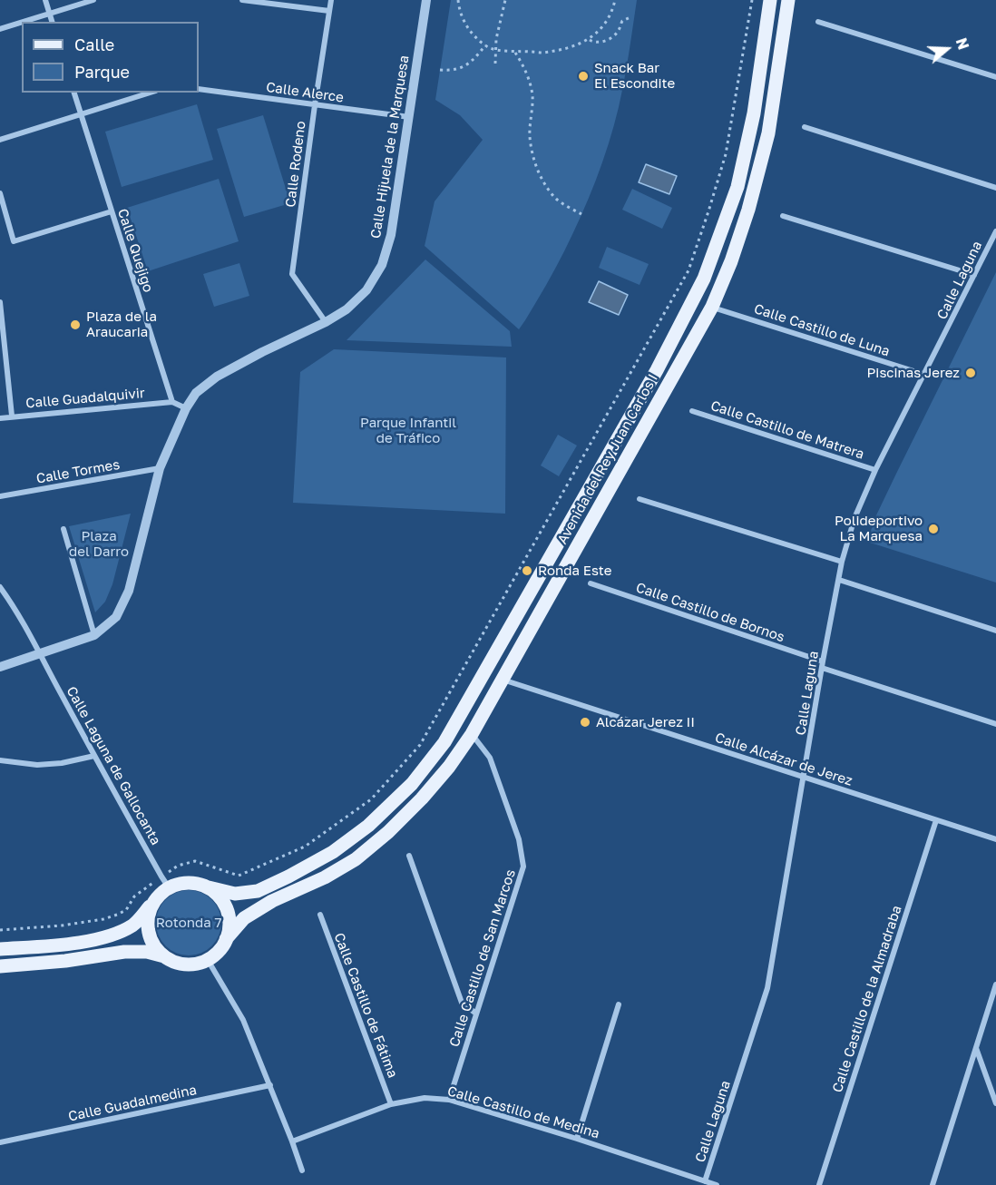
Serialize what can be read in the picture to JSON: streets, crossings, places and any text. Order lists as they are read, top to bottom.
{
  "streets": {
    "main road": ["Avenida del Rey Juan Carlos I"],
    "street": [
      "Calle Alerce",
      "Calle Hijuela de la Marquesa",
      "Calle Rodeno",
      "Calle Quejigo",
      "Calle Laguna",
      "Calle Castillo de Luna",
      "Calle Guadalquivir",
      "Calle Castillo de Matrera",
      "Calle Tormes",
      "Calle Castillo de Bornos",
      "Calle Alcázar de Jerez",
      "Calle Laguna de Gallocanta",
      "Calle Castillo de San Marcos",
      "Calle Castillo de la Almadraba",
      "Calle Castillo de Fátima",
      "Calle Guadalmedina",
      "Calle Castillo de Medina"
    ]
  },
  "crossings": [
    ["Calle Alerce", "Calle Hijuela de la Marquesa"],
    ["Calle Alerce", "Calle Rodeno"],
    ["Calle Hijuela de la Marquesa", "Calle Rodeno"],
    ["Calle Hijuela de la Marquesa", "Calle Tormes"],
    ["Calle Hijuela de la Marquesa", "Calle Laguna de Gallocanta"],
    ["Calle Quejigo", "Calle Guadalquivir"],
    ["Calle Laguna", "Calle Castillo de Luna"],
    ["Calle Laguna", "Calle Castillo de Matrera"],
    ["Calle Laguna", "Calle Castillo de Bornos"],
    ["Calle Laguna", "Calle Alcázar de Jerez"],
    ["Calle Laguna", "Calle Castillo de Medina"],
    ["Calle Castillo de Luna", "Avenida del Rey Juan Carlos I"],
    ["Avenida del Rey Juan Carlos I", "Calle Alcázar de Jerez"],
    ["Avenida del Rey Juan Carlos I", "Calle Laguna de Gallocanta"],
    ["Avenida del Rey Juan Carlos I", "Calle Castillo de San Marcos"],
    ["Calle Alcázar de Jerez", "Calle Castillo de la Almadraba"],
    ["Calle Castillo de San Marcos", "Calle Castillo de Medina"],
    ["Calle Castillo de Fátima", "Calle Castillo de Medina"]
  ],
  "parks": ["Parque Infantil de Tráfico", "Plaza del Darro", "Rotonda 7"],
  "places": [
    "Snack Bar El Escondite",
    "Plaza de la Araucaria",
    "Piscinas Jerez",
    "Polideportivo La Marquesa",
    "Ronda Este",
    "Alcázar Jerez II"
  ],
  "legend": ["Calle", "Parque"],
  "north": "right"
}
